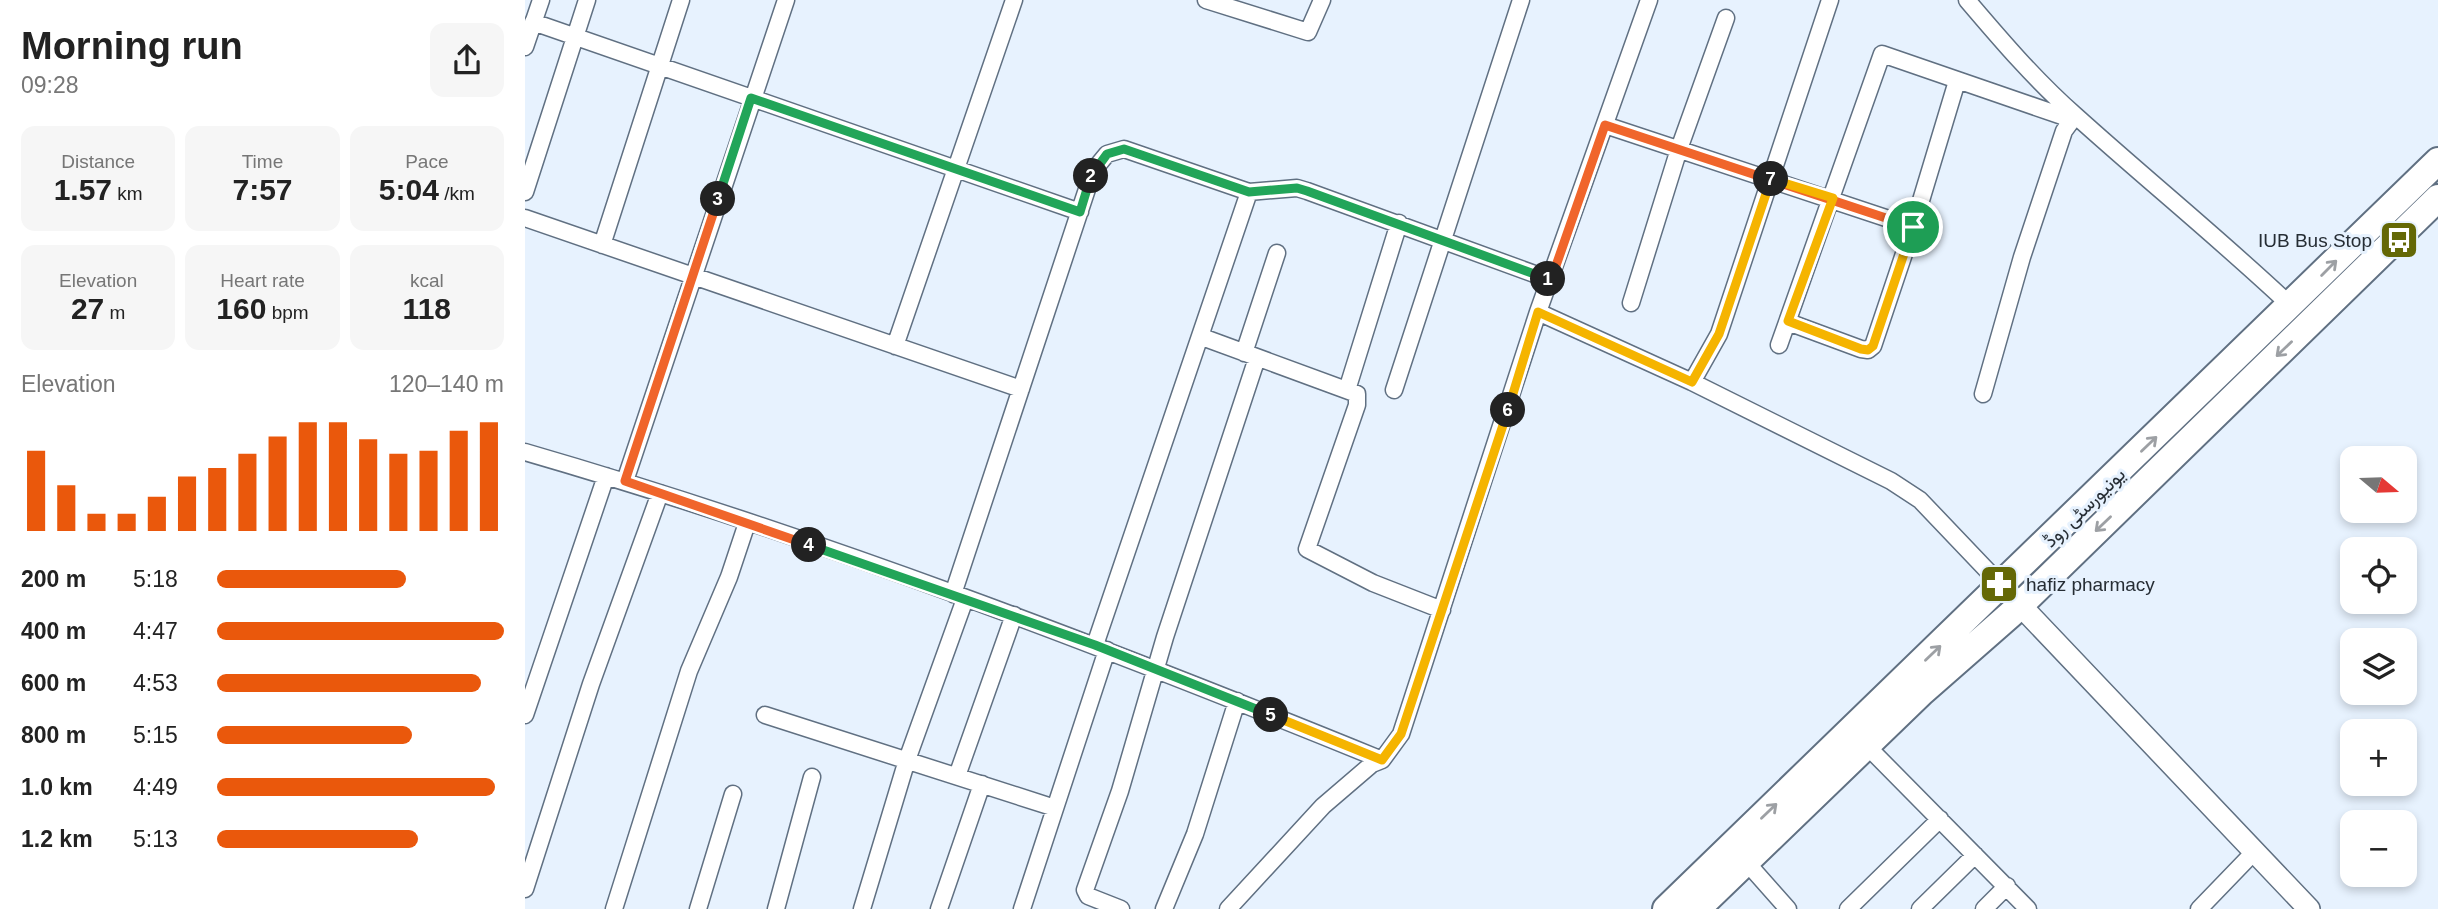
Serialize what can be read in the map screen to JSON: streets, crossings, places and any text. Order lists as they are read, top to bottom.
{
  "streets": {
    "highway": ["یونیورسٹی روڈ"]
  },
  "places": {
    "bus stop": ["IUB Bus Stop"],
    "pharmacy": ["hafiz pharmacy"]
  },
  "north": "right",
  "page": {
    "heading": ["Morning run", "09:28"],
    "stats": [
      ["Distance", "1.57 km"],
      ["Time", "7:57"],
      ["Pace", "5:04 /km"],
      ["Elevation", "27 m"],
      ["Heart rate", "160 bpm"],
      ["kcal", "118"]
    ],
    "pins": [
      "2",
      "7",
      "3",
      "1",
      "6",
      "4",
      "5"
    ],
    "chart": ["Elevation", "120–140 m"],
    "map_buttons": ["+", "−"],
    "list": [
      {
        "name": "200 m",
        "note": "5:18"
      },
      {
        "name": "400 m",
        "note": "4:47"
      },
      {
        "name": "600 m",
        "note": "4:53"
      },
      {
        "name": "800 m",
        "note": "5:15"
      },
      {
        "name": "1.0 km",
        "note": "4:49"
      },
      {
        "name": "1.2 km",
        "note": "5:13"
      }
    ]
  }
}
